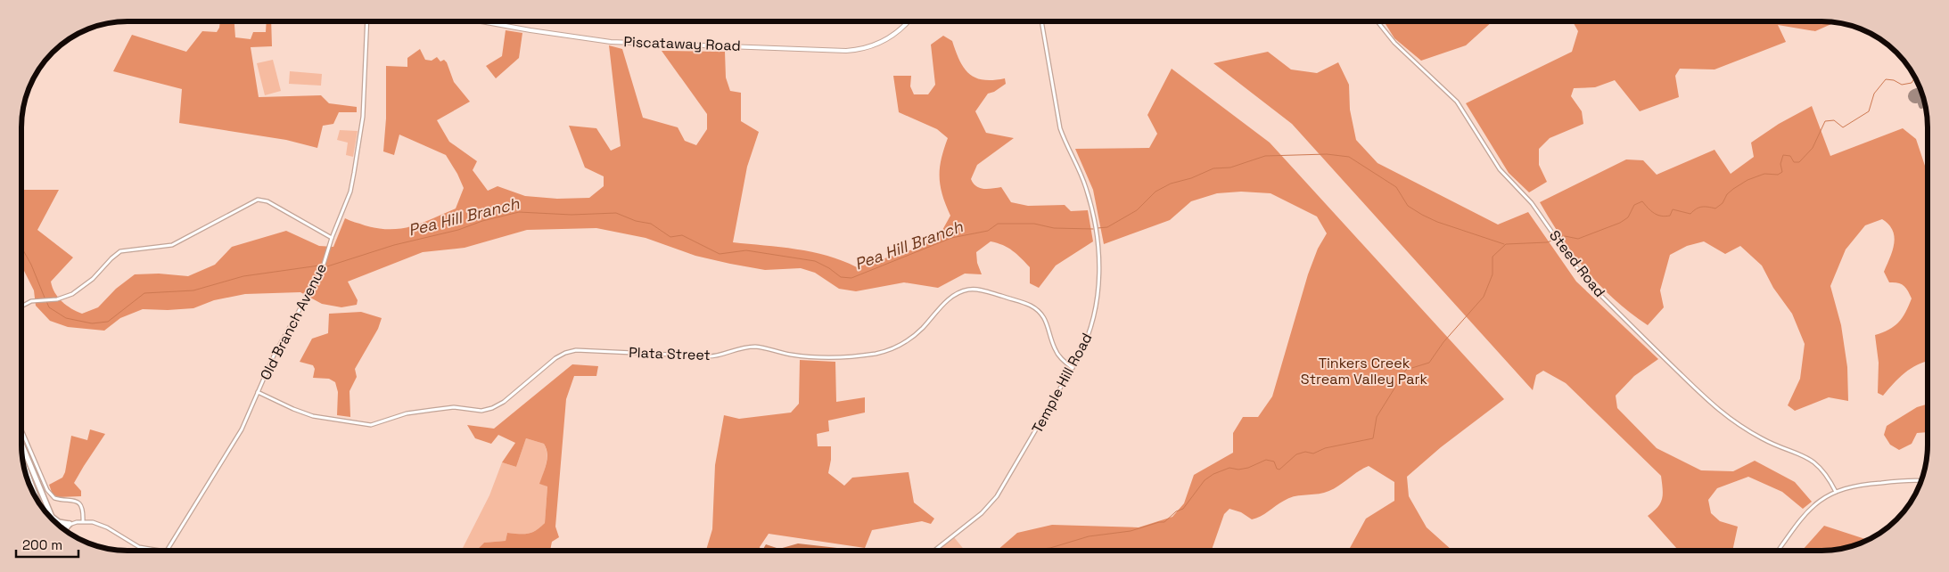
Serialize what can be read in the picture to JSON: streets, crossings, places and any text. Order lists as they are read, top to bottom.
{
  "streets": {
    "main road": ["Piscataway Road"],
    "street": [
      "Steed Road",
      "Old Branch Avenue",
      "Plata Street",
      "Temple Hill Road"
    ]
  },
  "crossings": [
    ["Old Branch Avenue", "Plata Street"],
    ["Plata Street", "Temple Hill Road"]
  ],
  "water": ["Pea Hill Branch"],
  "parks": ["Tinkers Creek Stream Valley Park"],
  "scale_bar": "200 m"
}
